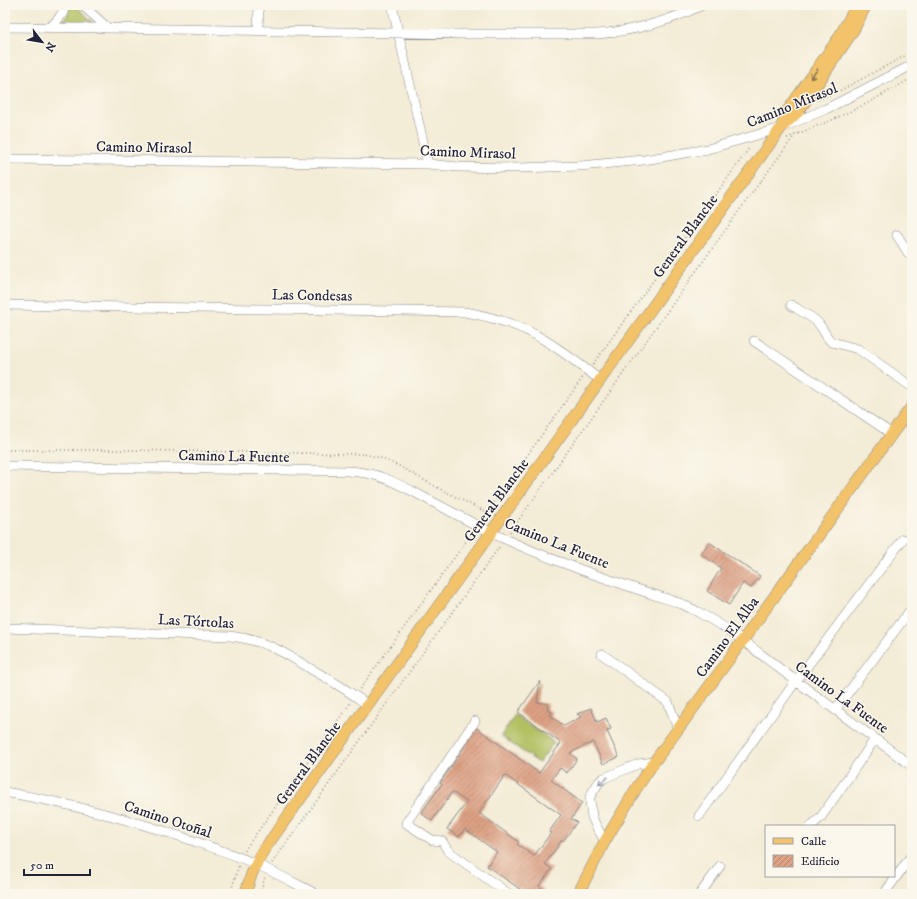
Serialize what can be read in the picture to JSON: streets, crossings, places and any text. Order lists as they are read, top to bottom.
{
  "streets": {
    "main road": ["General Blanche", "Camino El Alba"],
    "street": [
      "Camino Mirasol",
      "Las Condesas",
      "Camino La Fuente",
      "Las Tórtolas",
      "Camino Otoñal"
    ]
  },
  "crossings": [
    ["Camino Mirasol", "General Blanche"],
    ["General Blanche", "Las Condesas"],
    ["General Blanche", "Camino La Fuente"],
    ["General Blanche", "Las Tórtolas"],
    ["General Blanche", "Camino Otoñal"],
    ["Camino La Fuente", "Camino El Alba"]
  ],
  "legend": ["Calle", "Edificio"],
  "scale_bar": "50 m",
  "north": "bottom right"
}
